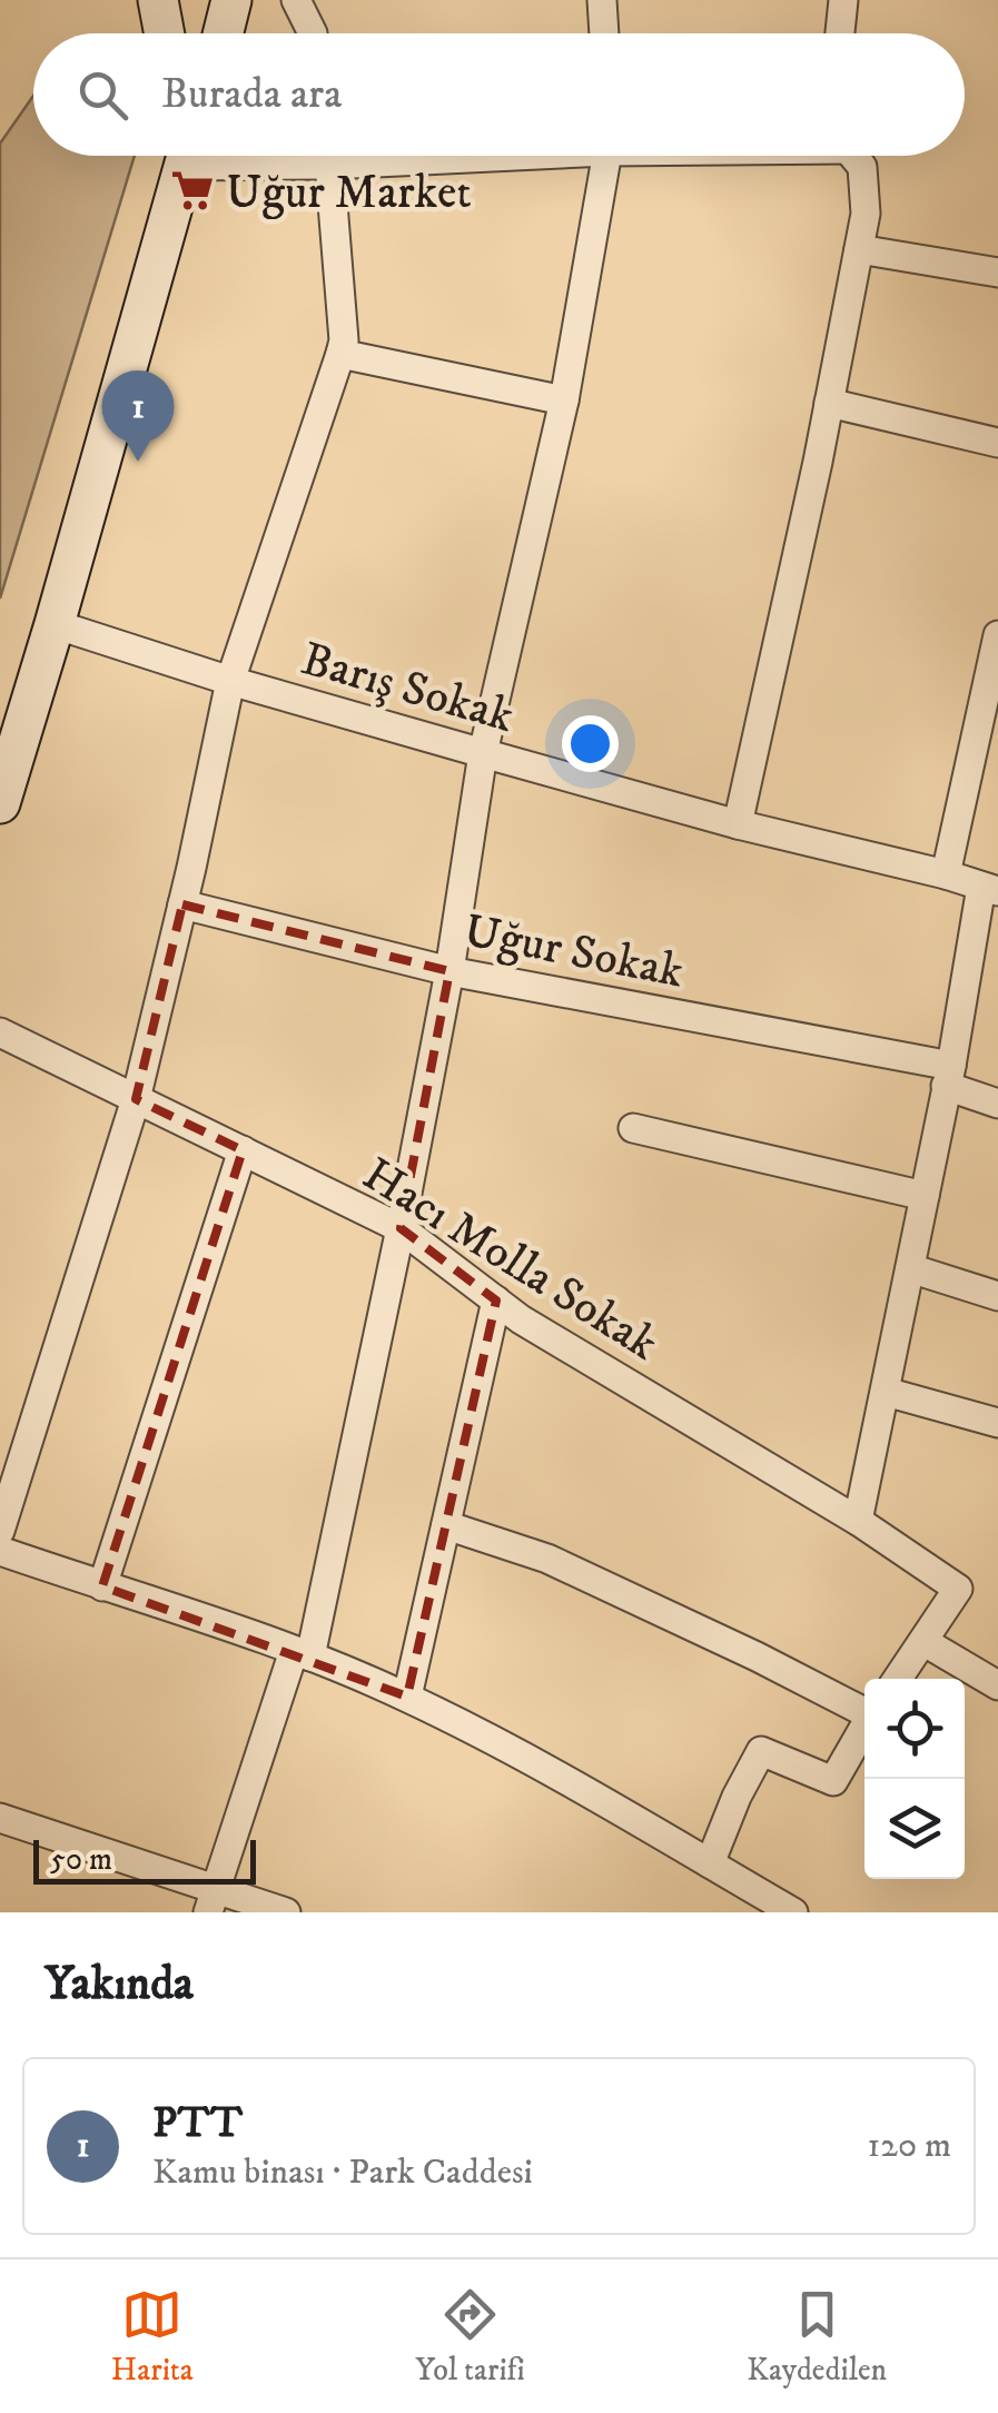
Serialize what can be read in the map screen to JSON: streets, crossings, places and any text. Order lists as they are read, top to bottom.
{
  "streets": {
    "street": ["Barış Sokak", "Uğur Sokak", "Hacı Molla Sokak"]
  },
  "places": {
    "supermarket": ["Uğur Market"]
  },
  "scale_bar": "50 m",
  "page": {
    "search": "Burada ara",
    "pins": "1",
    "scale": "50 m",
    "heading": "Yakında",
    "list": [
      {
        "mark": "1",
        "name": "PTT",
        "note": "Kamu binası · Park Caddesi",
        "value": "120 m"
      }
    ],
    "nav": ["Harita", "Yol tarifi", "Kaydedilen"]
  }
}
